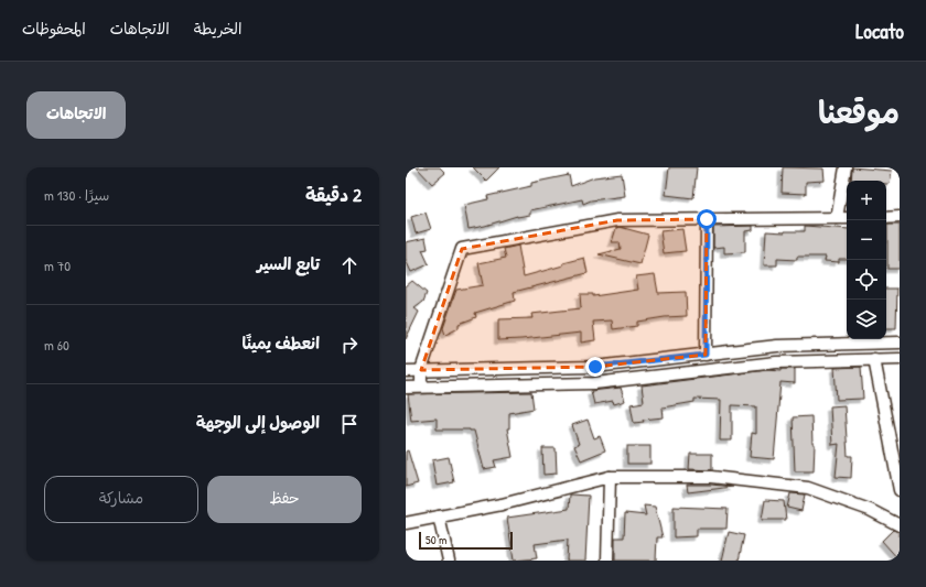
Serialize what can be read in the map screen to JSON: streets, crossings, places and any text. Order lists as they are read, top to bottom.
{
  "scale_bar": "50 m",
  "page": {
    "header": "Locato",
    "nav": ["الخريطة", "الاتجاهات", "المحفوظات"],
    "title": "موقعنا",
    "buttons": [
      "الاتجاهات",
      ["حفظ", "مشاركة"]
    ],
    "heading": ["2 دقيقة", "سيرًا · 130 m"],
    "map_buttons": ["+", "−"],
    "list": [
      ["تابع السير", "70 m"],
      ["انعطف يمينًا", "60 m"],
      "الوصول إلى الوجهة"
    ],
    "scale": "50 m"
  }
}
